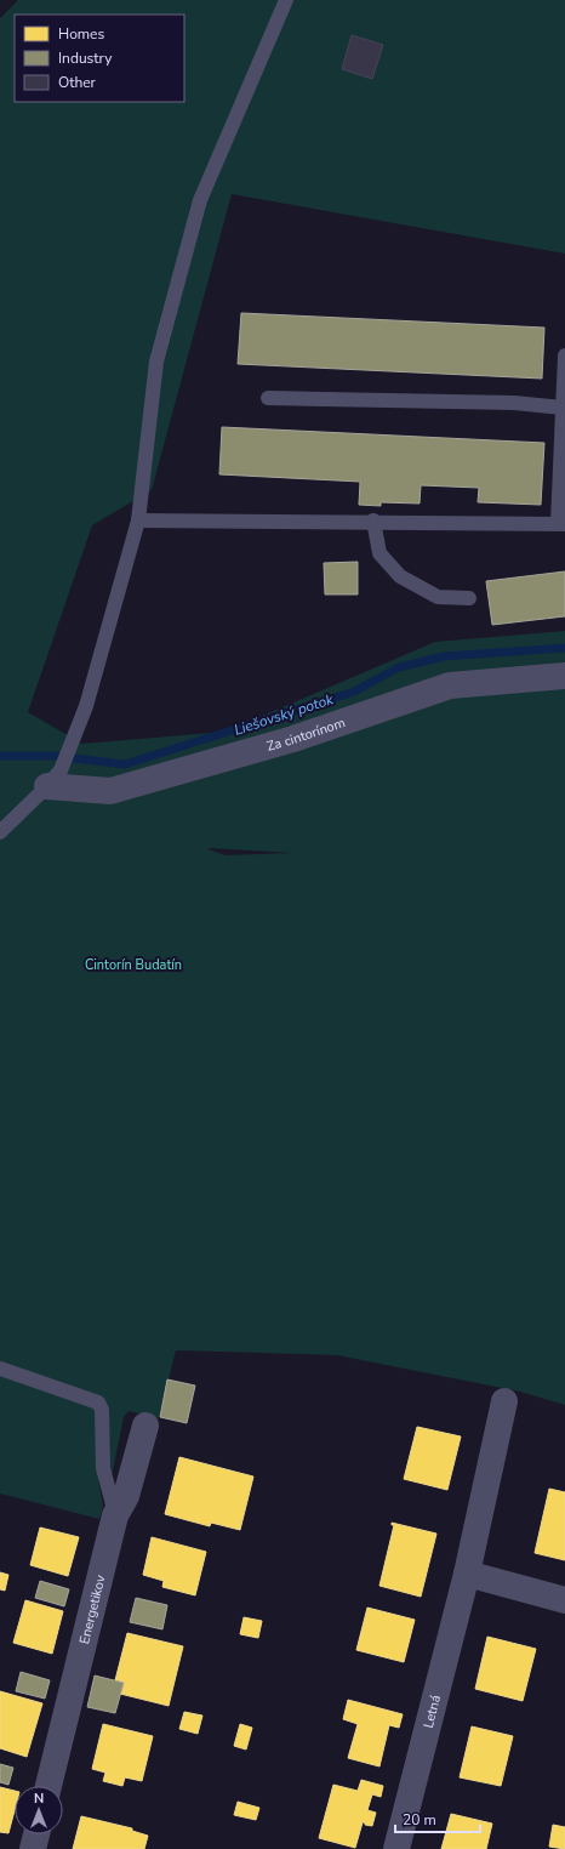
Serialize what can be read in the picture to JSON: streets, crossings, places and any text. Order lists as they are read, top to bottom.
{
  "streets": {
    "street": ["Za cintorínom", "Energetikov", "Letná"]
  },
  "water": ["Liešovský potok"],
  "parks": ["Cintorín Budatín"],
  "legend": ["Homes", "Industry", "Other"],
  "scale_bar": "20 m",
  "north": "top"
}
